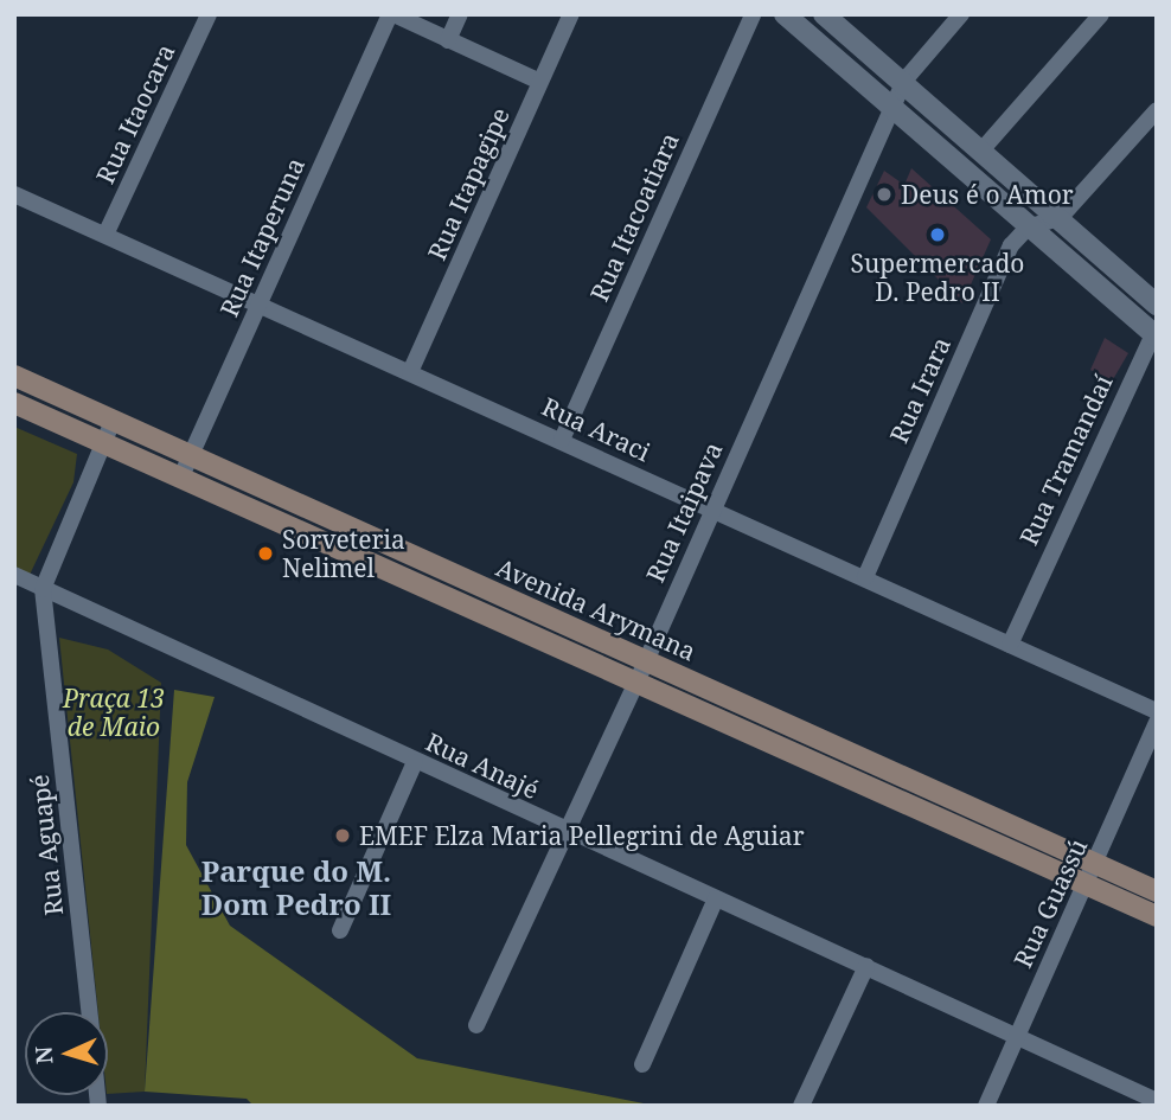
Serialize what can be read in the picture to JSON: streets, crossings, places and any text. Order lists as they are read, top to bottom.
{
  "streets": {
    "main road": ["Avenida Arymana"],
    "street": [
      "Rua Itaocara",
      "Rua Itapagipe",
      "Rua Itacoatiara",
      "Rua Itaperuna",
      "Rua Irara",
      "Rua Araci",
      "Rua Tramandaí",
      "Rua Itaipava",
      "Rua Anajé",
      "Rua Aguapé",
      "Rua Guassú"
    ]
  },
  "crossings": [
    ["Rua Itaocara", "Rua Araci"],
    ["Rua Itapagipe", "Rua Araci"],
    ["Rua Itacoatiara", "Rua Araci"],
    ["Rua Itaperuna", "Rua Araci"],
    ["Rua Itaperuna", "Avenida Arymana"],
    ["Rua Irara", "Rua Araci"],
    ["Rua Araci", "Rua Tramandaí"],
    ["Rua Araci", "Rua Itaipava"],
    ["Rua Itaipava", "Avenida Arymana"],
    ["Rua Itaipava", "Rua Anajé"],
    ["Avenida Arymana", "Rua Aguapé"],
    ["Avenida Arymana", "Rua Guassú"],
    ["Rua Anajé", "Rua Aguapé"],
    ["Rua Anajé", "Rua Guassú"]
  ],
  "districts": ["Parque do M. Dom Pedro II"],
  "parks": ["Praça 13 de Maio"],
  "places": [
    "Deus é o Amor",
    "Supermercado D. Pedro II",
    "Sorveteria Nelimel",
    "EMEF Elza Maria Pellegrini de Aguiar"
  ],
  "north": "left"
}
